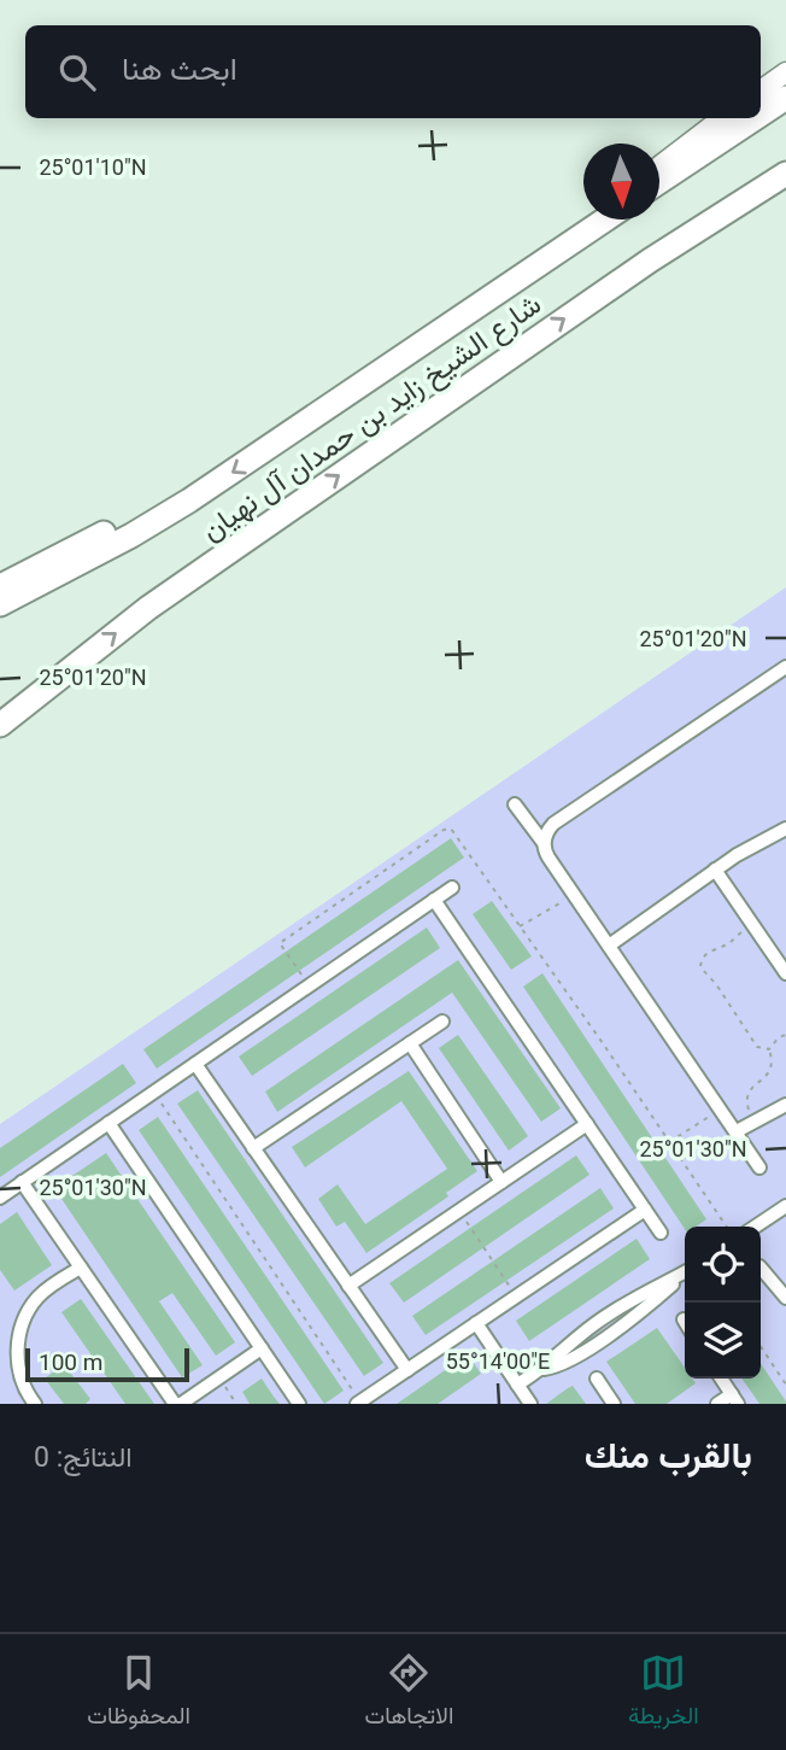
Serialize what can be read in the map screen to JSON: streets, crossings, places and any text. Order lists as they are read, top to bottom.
{
  "streets": {
    "highway": ["شارع الشيخ زايد بن حمدان آل نهيان"]
  },
  "scale_bar": "100 m",
  "north": "bottom",
  "page": {
    "search": "ابحث هنا",
    "scale": "100 m",
    "heading": ["بالقرب منك", "النتائج: 0"],
    "nav": ["الخريطة", "الاتجاهات", "المحفوظات"]
  },
  "coordinates": [
    "25°01'10\"N",
    "25°01'20\"N",
    "25°01'30\"N",
    "55°14'00\"E"
  ]
}
